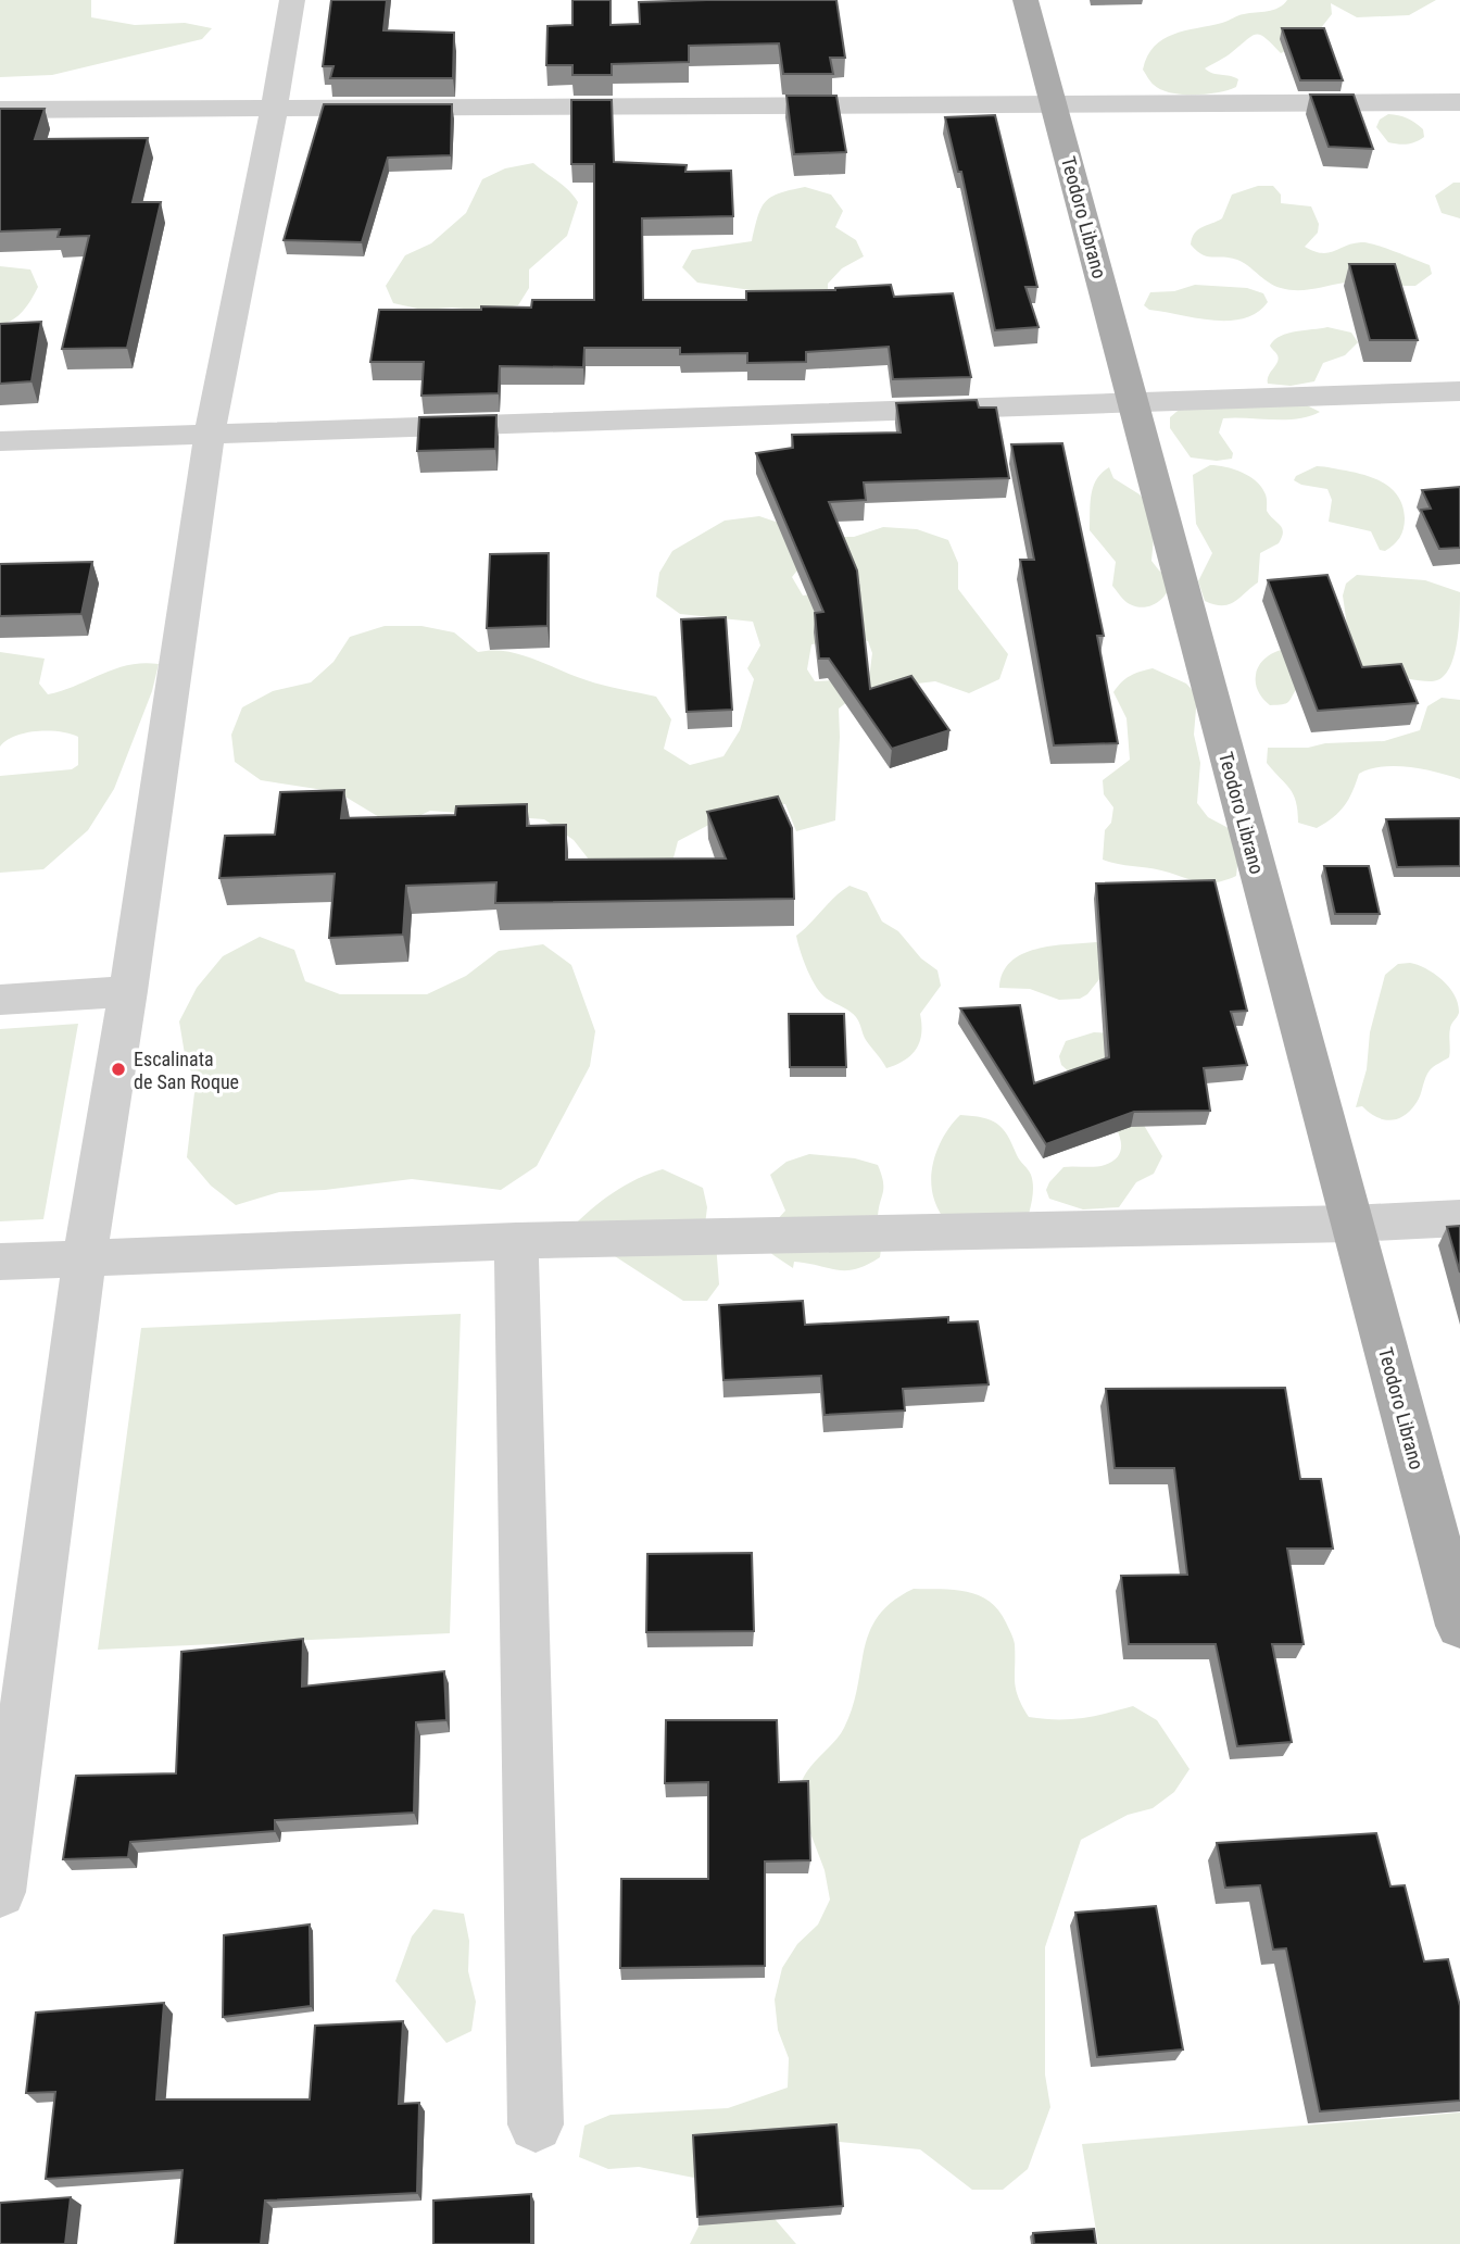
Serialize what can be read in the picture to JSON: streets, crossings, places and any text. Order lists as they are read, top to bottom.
{
  "streets": {
    "main road": ["Teodoro Librano"]
  },
  "places": ["Escalinata de San Roque"]
}
